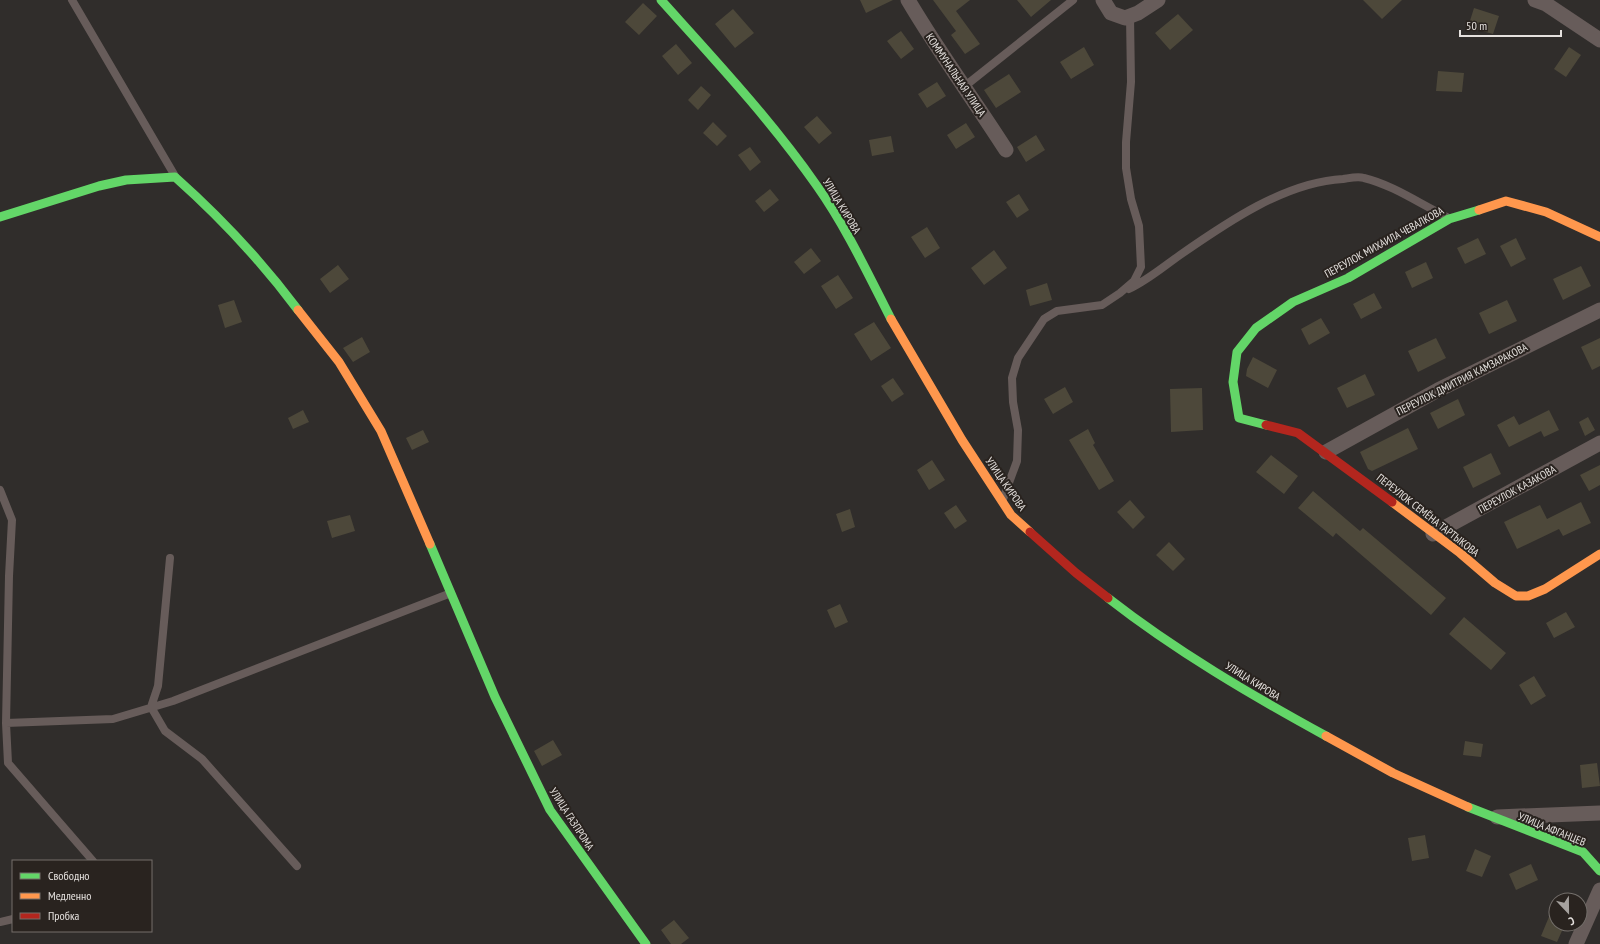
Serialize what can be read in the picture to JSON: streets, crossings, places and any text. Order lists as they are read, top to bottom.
{
  "streets": {
    "street": [
      "КОММУНАЛЬНАЯ УЛИЦА",
      "УЛИЦА КИРОВА",
      "ПЕРЕУЛОК МИХАИЛА ЧЕВАЛКОВА",
      "ПЕРЕУЛОК ДМИТРИЯ КАМЗАРАКОВА",
      "ПЕРЕУЛОК КАЗАКОВА",
      "ПЕРЕУЛОК СЕМЁНА ТАРТЫКОВА",
      "УЛИЦА ГАЗПРОМА",
      "УЛИЦА АФГАНЦЕВ"
    ]
  },
  "crossings": [
    ["УЛИЦА КИРОВА", "УЛИЦА АФГАНЦЕВ"],
    ["ПЕРЕУЛОК МИХАИЛА ЧЕВАЛКОВА", "ПЕРЕУЛОК СЕМЁНА ТАРТЫКОВА"],
    ["ПЕРЕУЛОК ДМИТРИЯ КАМЗАРАКОВА", "ПЕРЕУЛОК СЕМЁНА ТАРТЫКОВА"],
    ["ПЕРЕУЛОК КАЗАКОВА", "ПЕРЕУЛОК СЕМЁНА ТАРТЫКОВА"]
  ],
  "legend": ["Свободно", "Медленно", "Пробка"],
  "scale_bar": "50 m",
  "north": "bottom"
}
